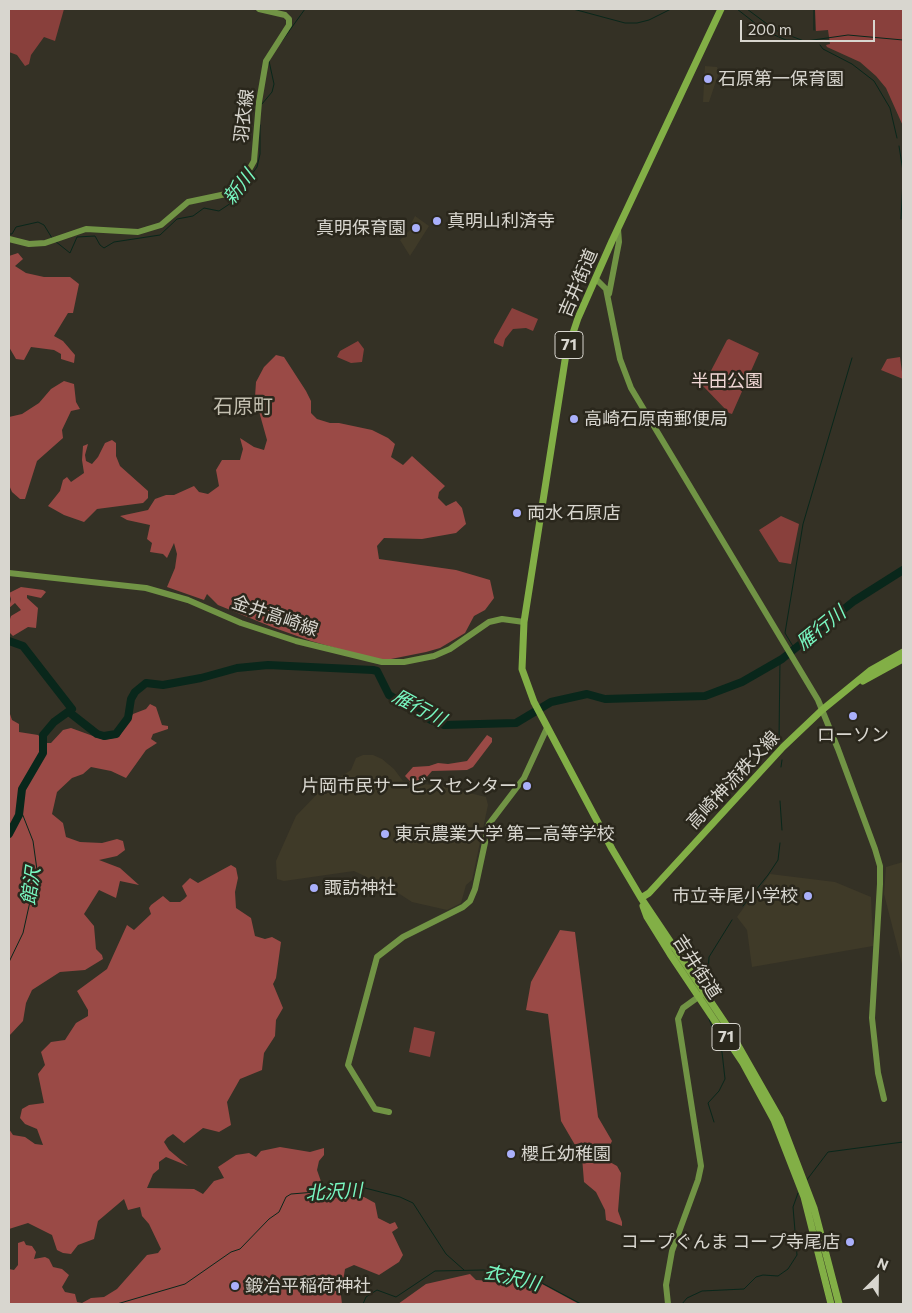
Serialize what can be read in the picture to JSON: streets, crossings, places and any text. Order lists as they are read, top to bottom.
{
  "streets": {
    "main road": ["吉井街道", "71", "高崎神流秩父線"],
    "street": ["羽衣線", "金井高崎線"]
  },
  "crossings": [
    ["吉井街道", "金井高崎線"],
    ["吉井街道", "高崎神流秩父線"]
  ],
  "districts": ["石原町"],
  "water": [
    "新川",
    "雁行川",
    "館沢",
    "北沢川",
    "衣沢川"
  ],
  "parks": ["半田公園"],
  "places": [
    "石原第一保育園",
    "真明山利済寺",
    "真明保育園",
    "高崎石原南郵便局",
    "両水 石原店",
    "ローソン",
    "片岡市民サービスセンター",
    "東京農業大学 第二高等学校",
    "諏訪神社",
    "市立寺尾小学校",
    "櫻丘幼稚園",
    "コープぐんま コープ寺尾店",
    "鍛冶平稲荷神社"
  ],
  "scale_bar": "200 m",
  "north": "top right"
}
